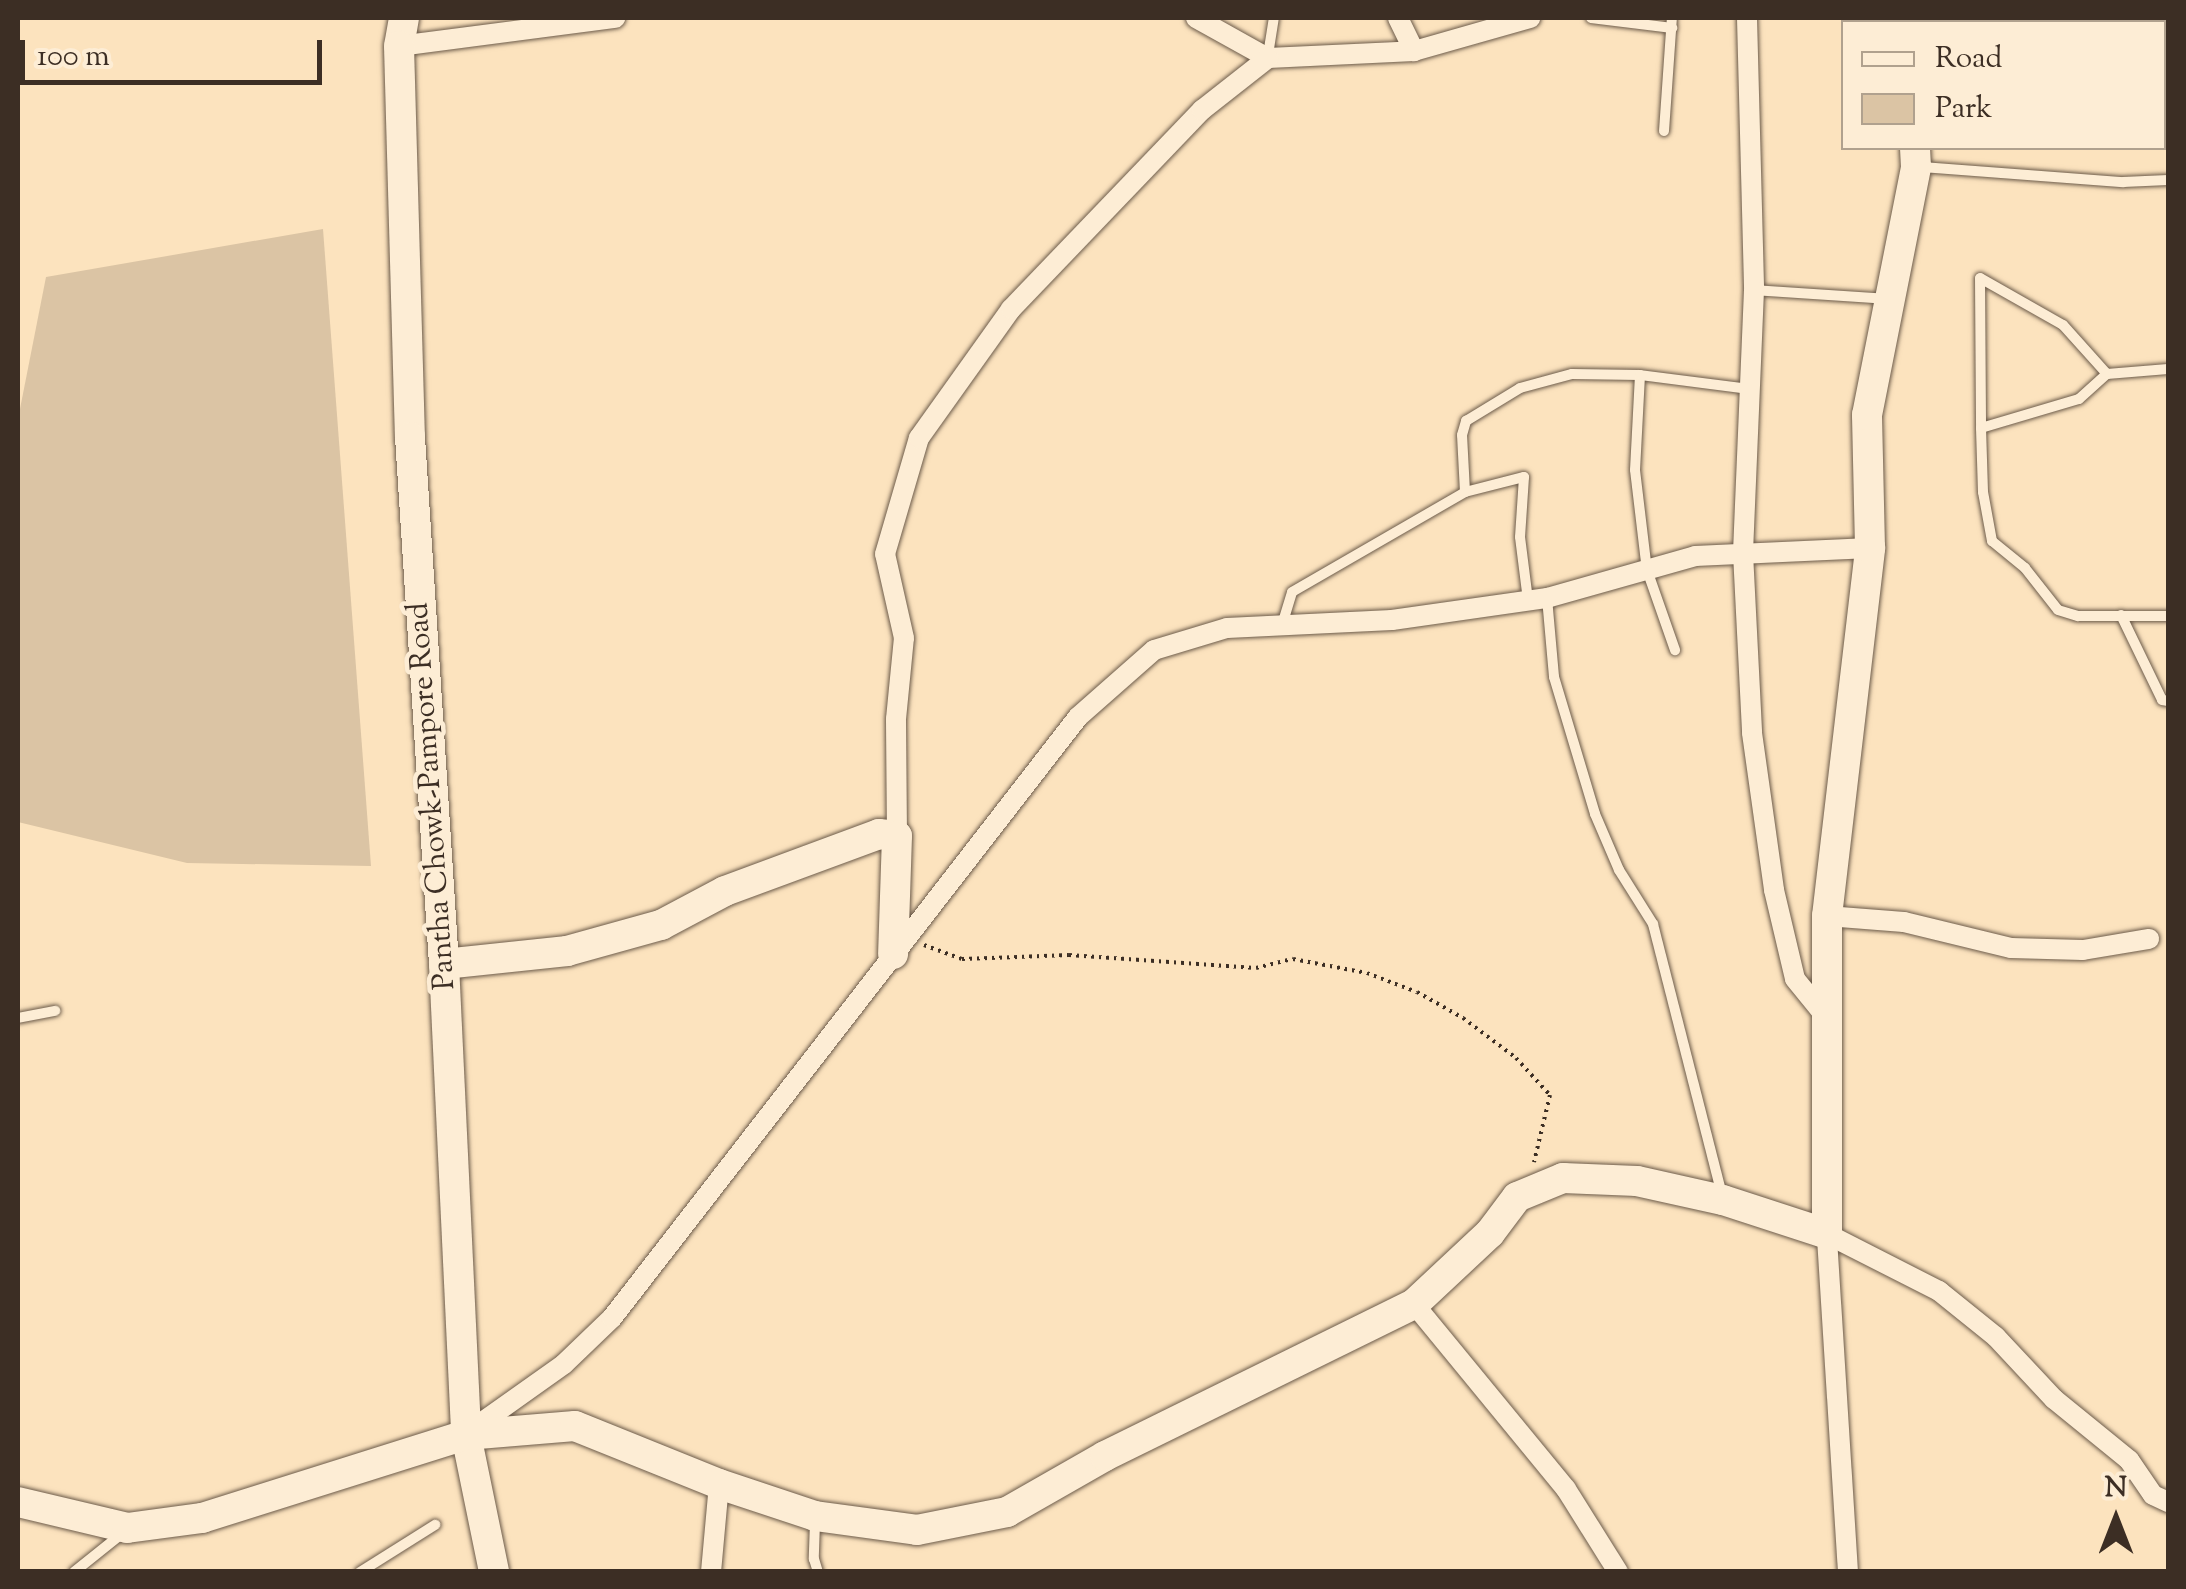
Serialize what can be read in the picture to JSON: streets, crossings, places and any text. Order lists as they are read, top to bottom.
{
  "streets": {
    "street": ["Pantha Chowk-Pampore Road"]
  },
  "legend": ["Road", "Park"],
  "scale_bar": "100 m",
  "north": "top"
}
